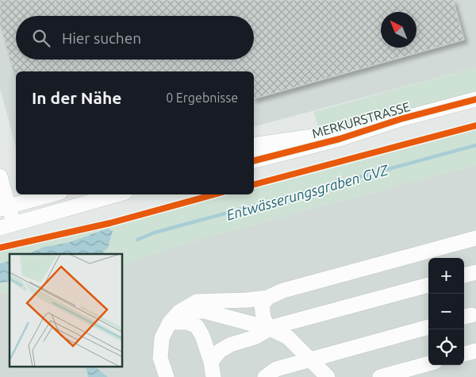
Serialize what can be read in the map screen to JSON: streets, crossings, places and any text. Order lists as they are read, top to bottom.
{
  "streets": {
    "street": ["MERKURSTRASSE"]
  },
  "water": ["Entwässerungsgraben GVZ"],
  "north": "top left",
  "page": {
    "search": "Hier suchen",
    "heading": ["In der Nähe", "0 Ergebnisse"],
    "map_buttons": ["+", "−"]
  }
}
